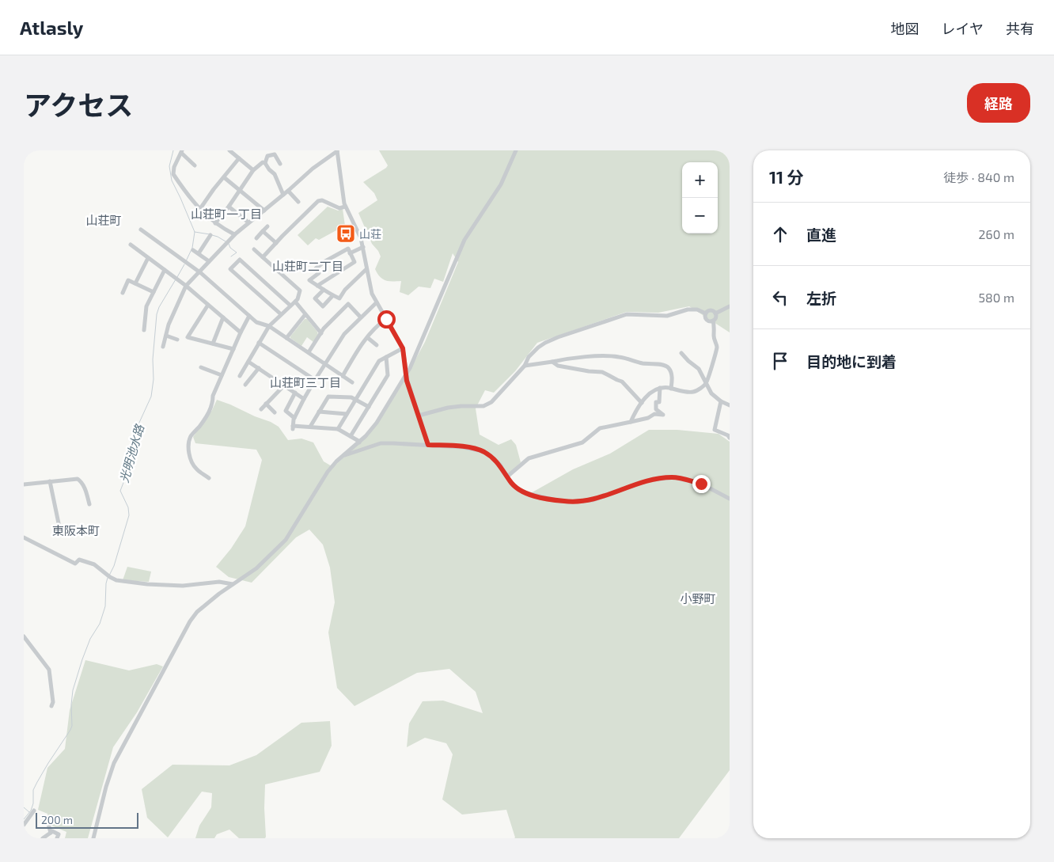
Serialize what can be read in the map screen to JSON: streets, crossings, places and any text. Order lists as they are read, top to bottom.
{
  "districts": [
    "山荘町一丁目",
    "山荘町",
    "山荘町二丁目",
    "山荘町三丁目",
    "東阪本町",
    "小野町"
  ],
  "water": ["光明池水路"],
  "places": {
    "bus stop": ["山荘"]
  },
  "scale_bar": "200 m",
  "page": {
    "header": "Atlasly",
    "nav": ["地図", "レイヤ", "共有"],
    "title": "アクセス",
    "buttons": "経路",
    "heading": ["11 分", "徒歩 · 840 m"],
    "map_buttons": ["+", "−"],
    "list": [
      ["直進", "260 m"],
      ["左折", "580 m"],
      "目的地に到着"
    ],
    "scale": "200 m"
  }
}
